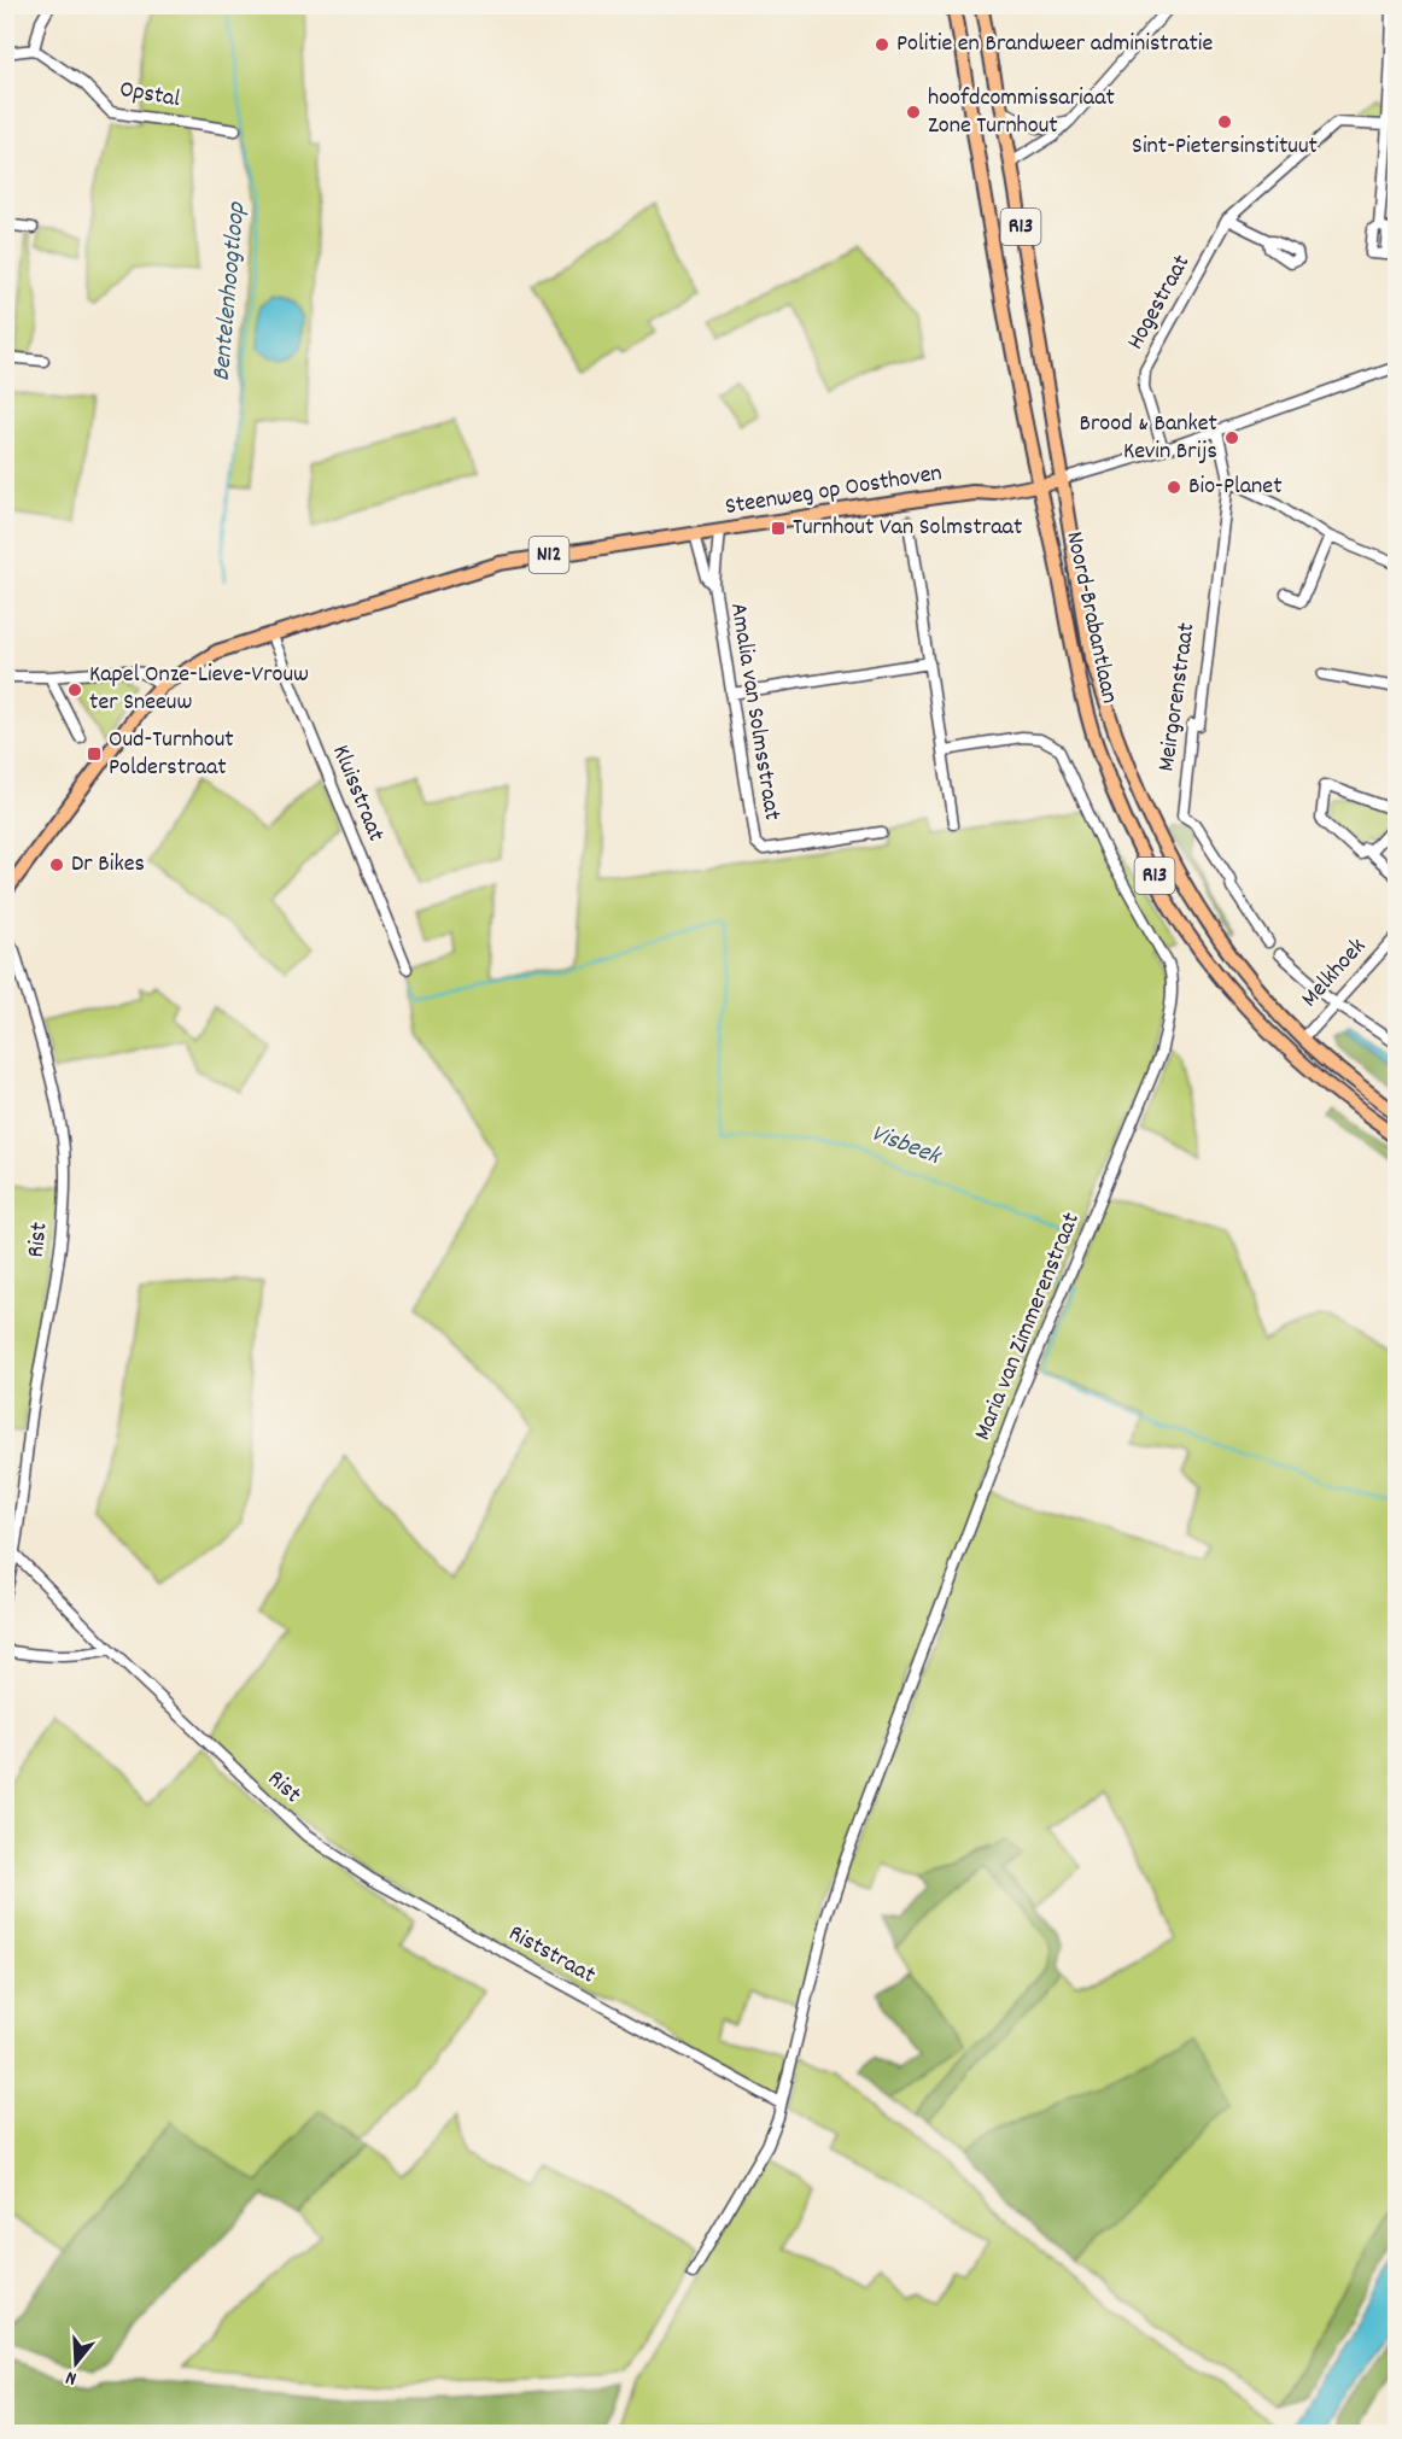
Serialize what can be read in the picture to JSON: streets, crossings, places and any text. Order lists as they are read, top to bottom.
{
  "streets": {
    "main road": [
      "R13",
      "Steenweg op Oosthoven",
      "N12",
      "Noord-Brabantlaan"
    ],
    "street": [
      "Opstal",
      "Hogestraat",
      "Meirgorenstraat",
      "Amalia van Solmsstraat",
      "Kluisstraat",
      "Melkhoek",
      "Rist",
      "Maria van Zimmerenstraat",
      "Riststraat"
    ]
  },
  "crossings": [
    ["Hogestraat", "Steenweg op Oosthoven"],
    ["Steenweg op Oosthoven", "N12"],
    ["Steenweg op Oosthoven", "Noord-Brabantlaan"],
    ["Steenweg op Oosthoven", "Meirgorenstraat"],
    ["Steenweg op Oosthoven", "Amalia van Solmsstraat"],
    ["Steenweg op Oosthoven", "Kluisstraat"],
    ["N12", "Kluisstraat"],
    ["Noord-Brabantlaan", "Melkhoek"],
    ["Rist", "Riststraat"],
    ["Maria van Zimmerenstraat", "Riststraat"]
  ],
  "water": ["Bentelenhoogtloop", "Visbeek"],
  "places": {
    "other": [
      "Politie en Brandweer administratie",
      "hoofdcommissariaat Zone Turnhout",
      "Sint-Pietersinstituut",
      "Brood & Banket Kevin Brijs",
      "Bio-Planet",
      "Kapel Onze-Lieve-Vrouw ter Sneeuw",
      "Dr Bikes"
    ],
    "transit": ["Turnhout Van Solmstraat", "Oud-Turnhout Polderstraat"]
  },
  "north": "bottom"
}
